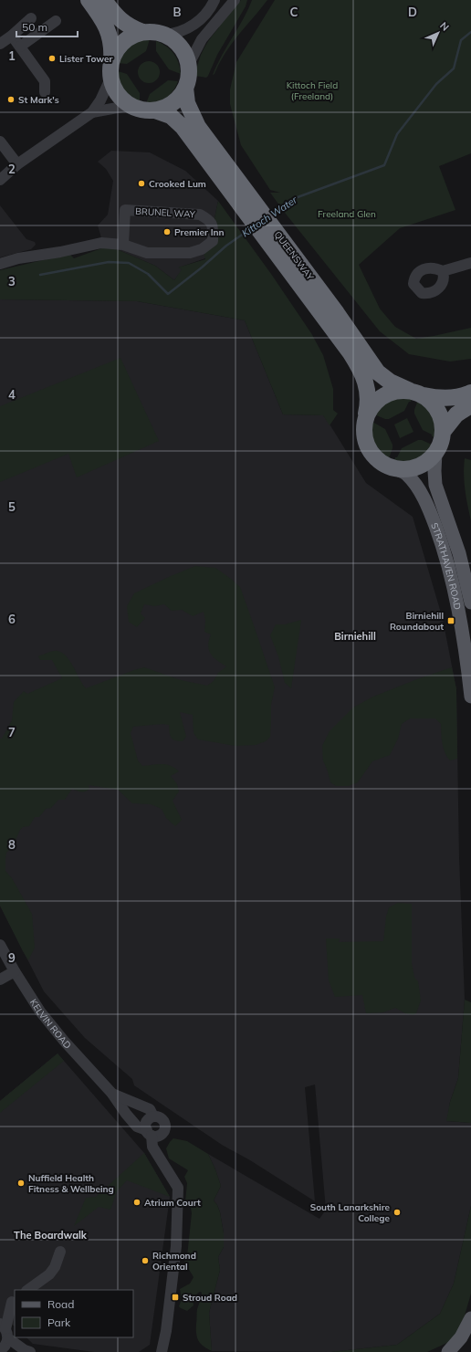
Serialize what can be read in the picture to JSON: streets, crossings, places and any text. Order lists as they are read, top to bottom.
{
  "streets": {
    "highway": ["QUEENSWAY"],
    "main road": ["STRATHAVEN ROAD"],
    "street": ["BRUNEL WAY", "KELVIN ROAD"]
  },
  "crossings": [
    ["QUEENSWAY", "STRATHAVEN ROAD"]
  ],
  "districts": ["Birniehill", "The Boardwalk"],
  "water": ["Kittoch Water"],
  "parks": ["Kittoch Field (Freeland)", "Freeland Glen"],
  "places": {
    "other": [
      "Lister Tower",
      "St Mark's",
      "Crooked Lum",
      "Premier Inn",
      "Nuffield Health Fitness & Wellbeing",
      "Atrium Court",
      "South Lanarkshire College",
      "Richmond Oriental"
    ],
    "transit": ["Birniehill Roundabout", "Stroud Road"]
  },
  "legend": ["Road", "Park"],
  "scale_bar": "50 m",
  "north": "top right",
  "grid": {
    "columns": ["B", "C", "D"],
    "rows": [
      "1",
      "2",
      "3",
      "4",
      "5",
      "6",
      "7",
      "8",
      "9"
    ]
  }
}
